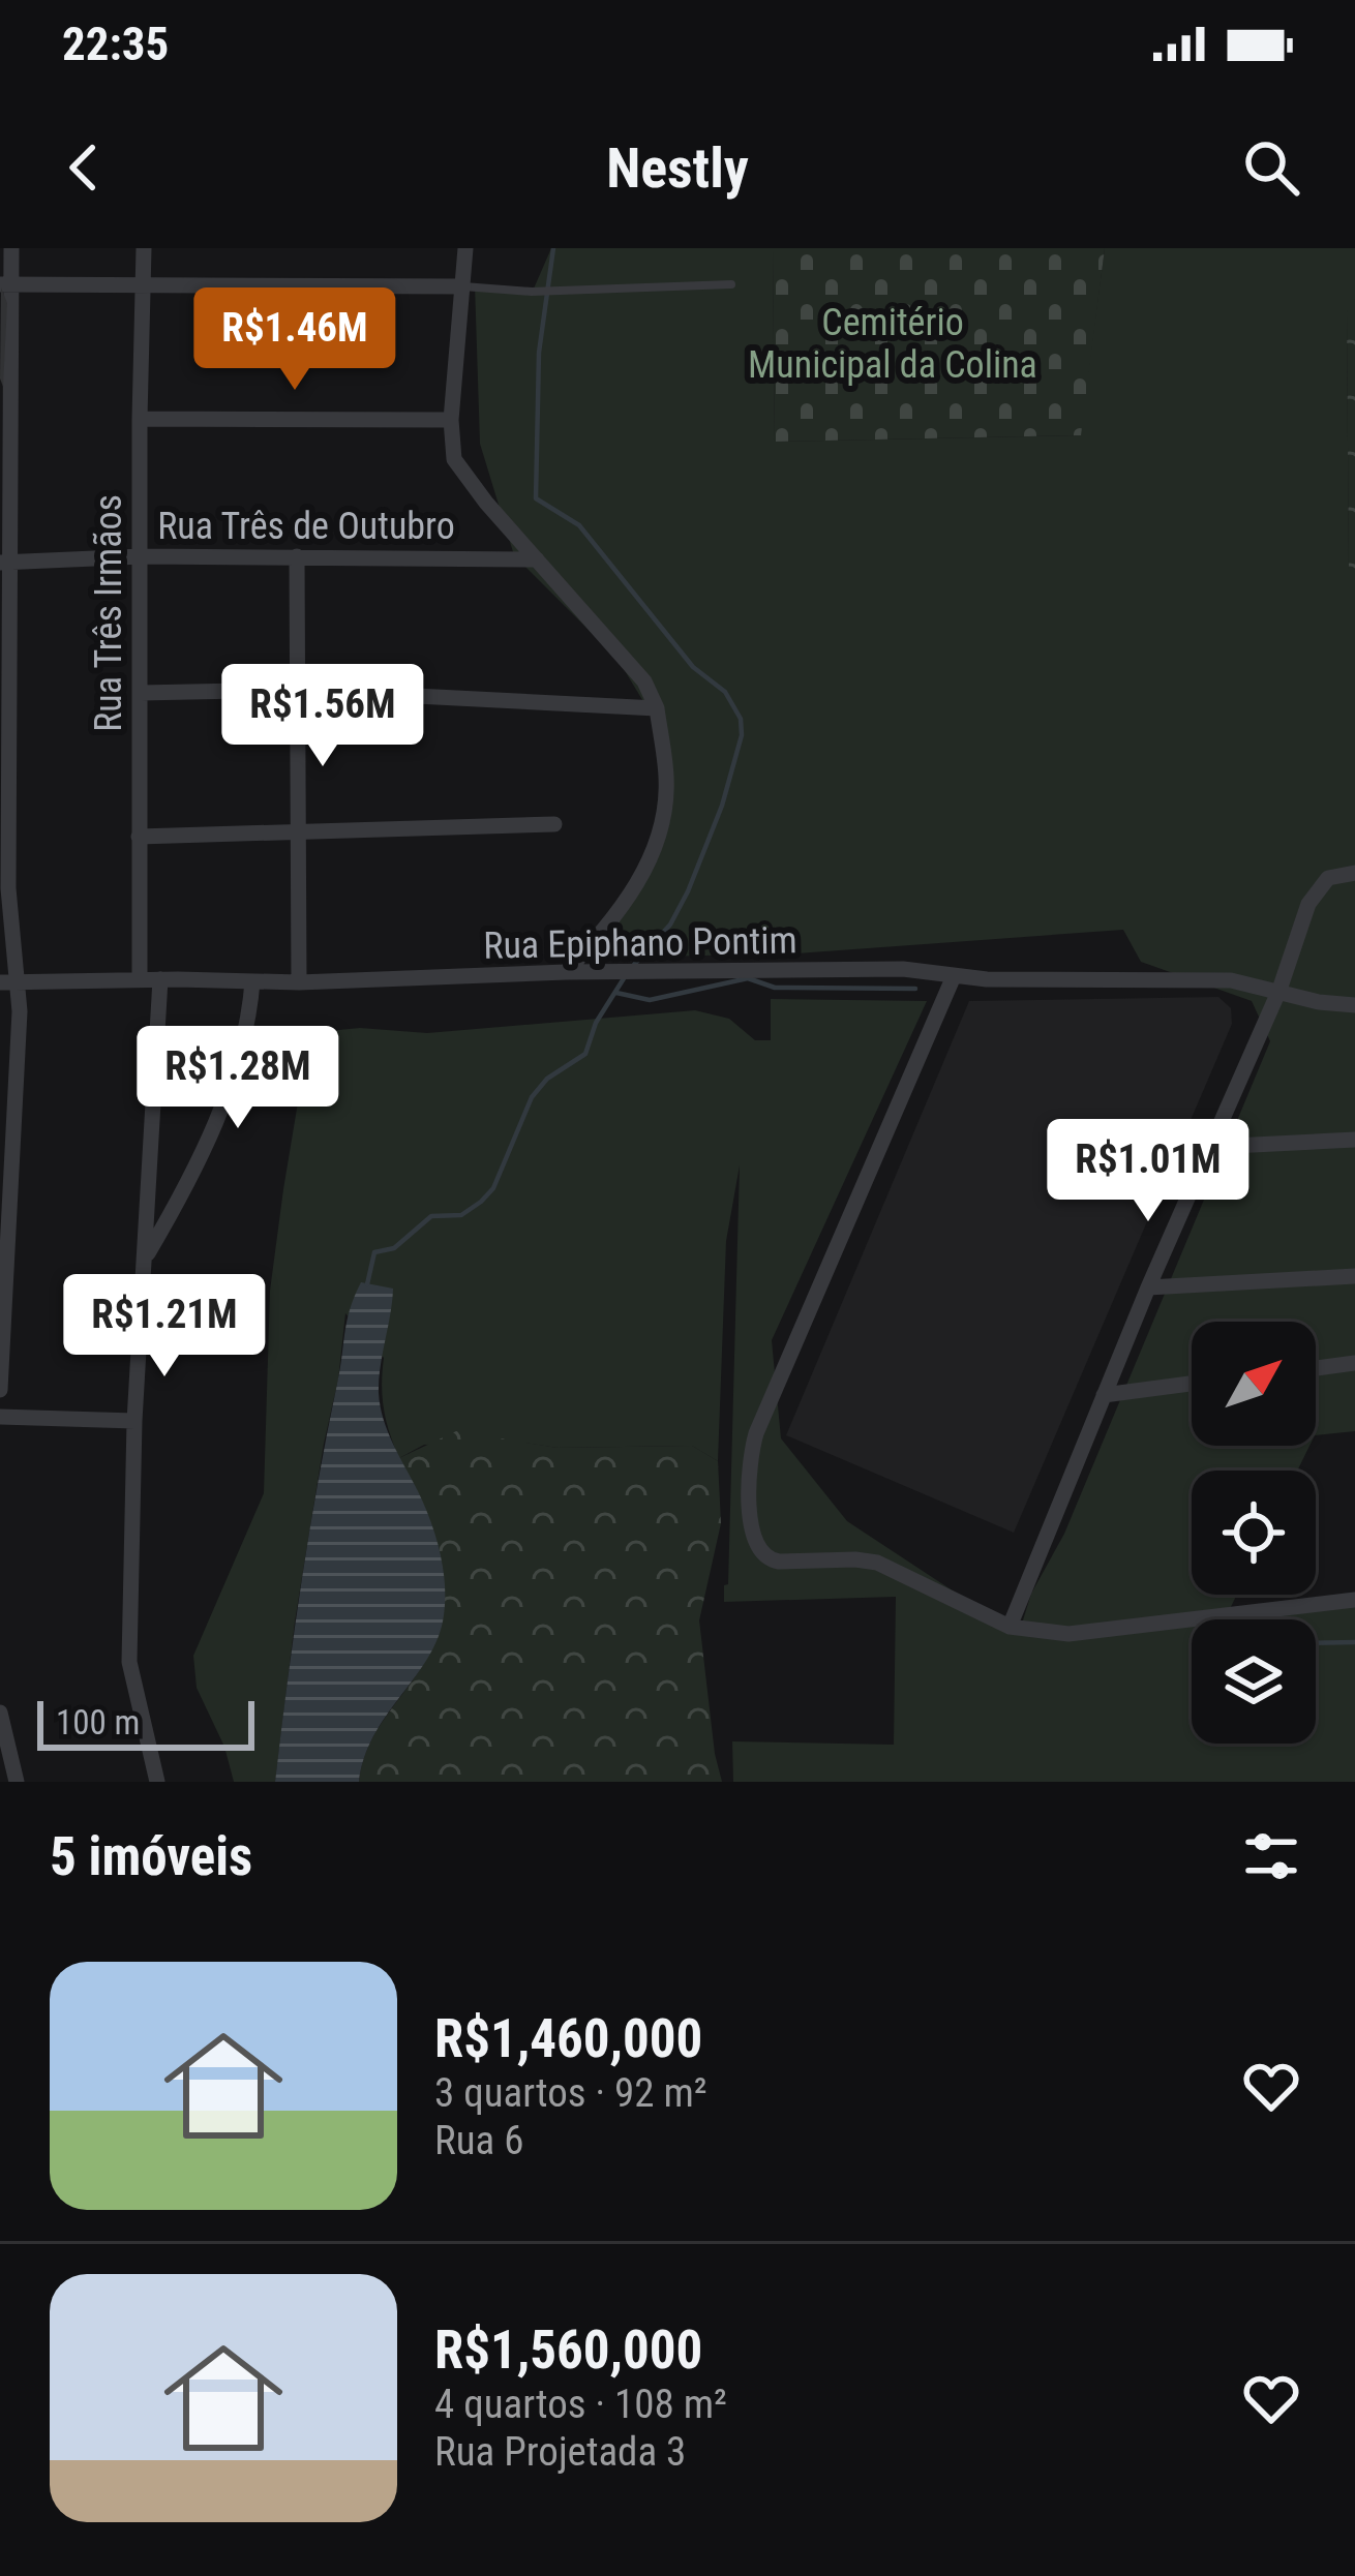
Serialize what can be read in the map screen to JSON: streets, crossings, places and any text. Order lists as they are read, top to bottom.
{
  "streets": {
    "street": ["Rua Três de Outubro", "Rua Três Irmãos", "Rua Epiphano Pontim"]
  },
  "crossings": [
    ["Rua Três de Outubro", "Rua Três Irmãos"],
    ["Rua Três Irmãos", "Rua Epiphano Pontim"]
  ],
  "parks": ["Cemitério Municipal da Colina"],
  "scale_bar": "100 m",
  "north": "top right",
  "page": {
    "status": "22:35",
    "header": "Nestly",
    "price": [
      "R$1.46M",
      "R$1.56M",
      "R$1.28M",
      "R$1.01M",
      "R$1.21M"
    ],
    "scale": "100 m",
    "heading": "5 imóveis",
    "list": [
      {
        "name": "R$1,460,000",
        "note": "3 quartos · 92 m² · Rua 6"
      },
      {
        "name": "R$1,560,000",
        "note": "4 quartos · 108 m² · Rua Projetada 3"
      }
    ]
  }
}
